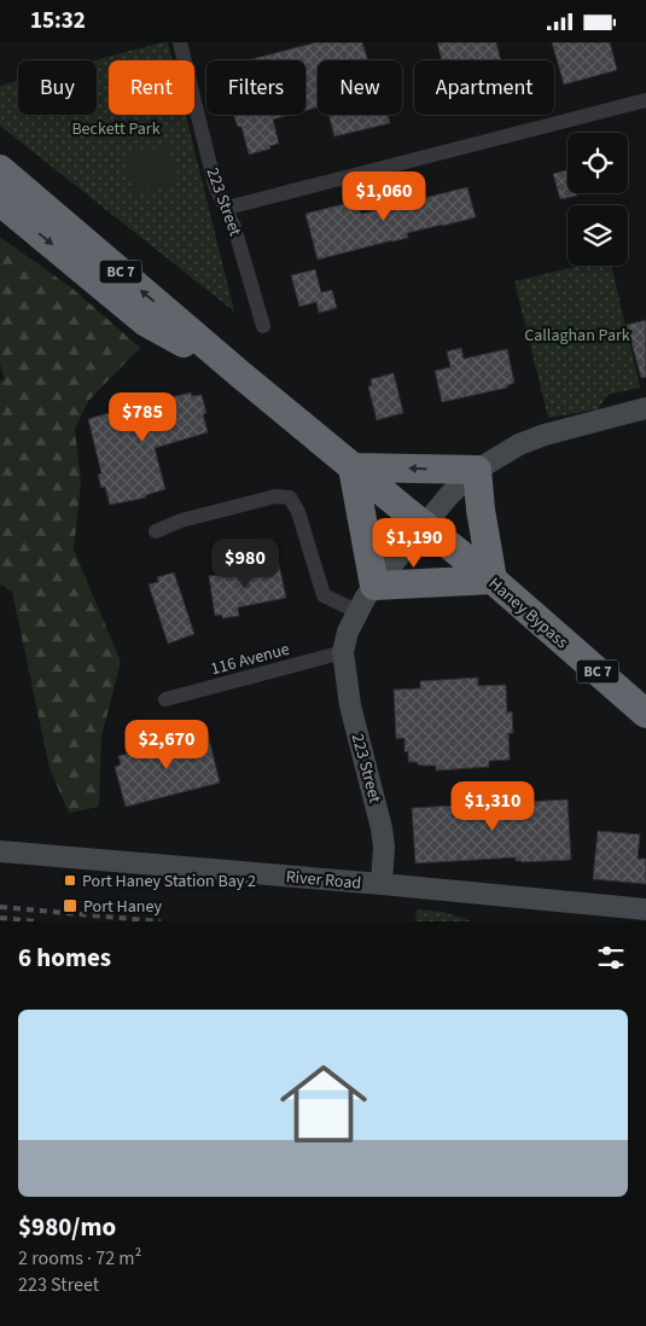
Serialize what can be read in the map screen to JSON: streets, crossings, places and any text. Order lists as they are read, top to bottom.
{
  "streets": {
    "highway": ["BC 7", "Haney Bypass"],
    "street": ["223 Street", "116 Avenue", "River Road"]
  },
  "crossings": [
    ["223 Street", "116 Avenue"],
    ["223 Street", "River Road"]
  ],
  "parks": ["Beckett Park", "Callaghan Park"],
  "places": {
    "transit": ["Port Haney Station Bay 2", "Port Haney"]
  },
  "page": {
    "status": "15:32",
    "chip": [
      "Buy",
      "Rent",
      "Filters",
      "New",
      "Apartment"
    ],
    "price": [
      "$1,060",
      "$785",
      "$1,190",
      "$980",
      "$2,670",
      "$1,310"
    ],
    "heading": "6 homes",
    "list": [
      {
        "name": "$980/mo",
        "note": "2 rooms · 72 m² · 223 Street"
      }
    ]
  }
}
